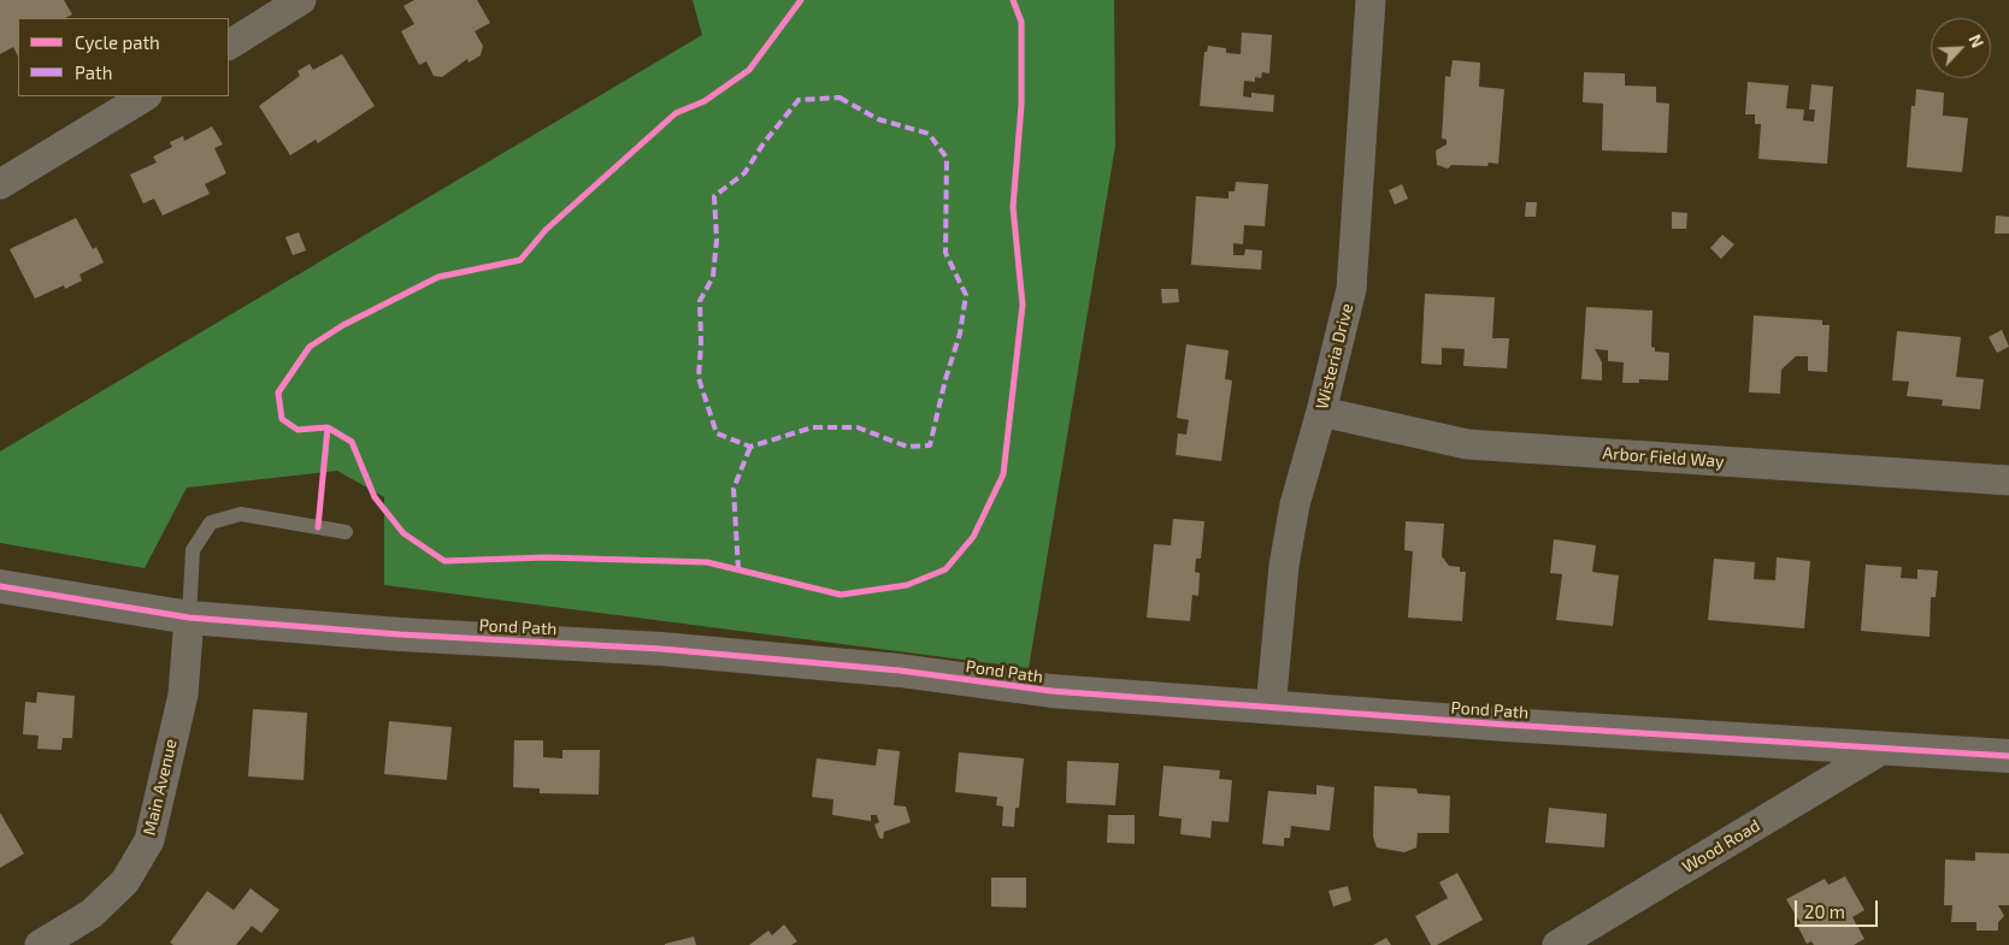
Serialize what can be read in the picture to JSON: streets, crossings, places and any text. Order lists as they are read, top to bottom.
{
  "streets": {
    "street": [
      "Wisteria Drive",
      "Arbor Field Way",
      "Pond Path",
      "Main Avenue",
      "Wood Road"
    ]
  },
  "crossings": [
    ["Wisteria Drive", "Arbor Field Way"],
    ["Wisteria Drive", "Pond Path"],
    ["Pond Path", "Main Avenue"],
    ["Pond Path", "Wood Road"]
  ],
  "legend": ["Cycle path", "Path"],
  "scale_bar": "20 m",
  "north": "top right"
}
